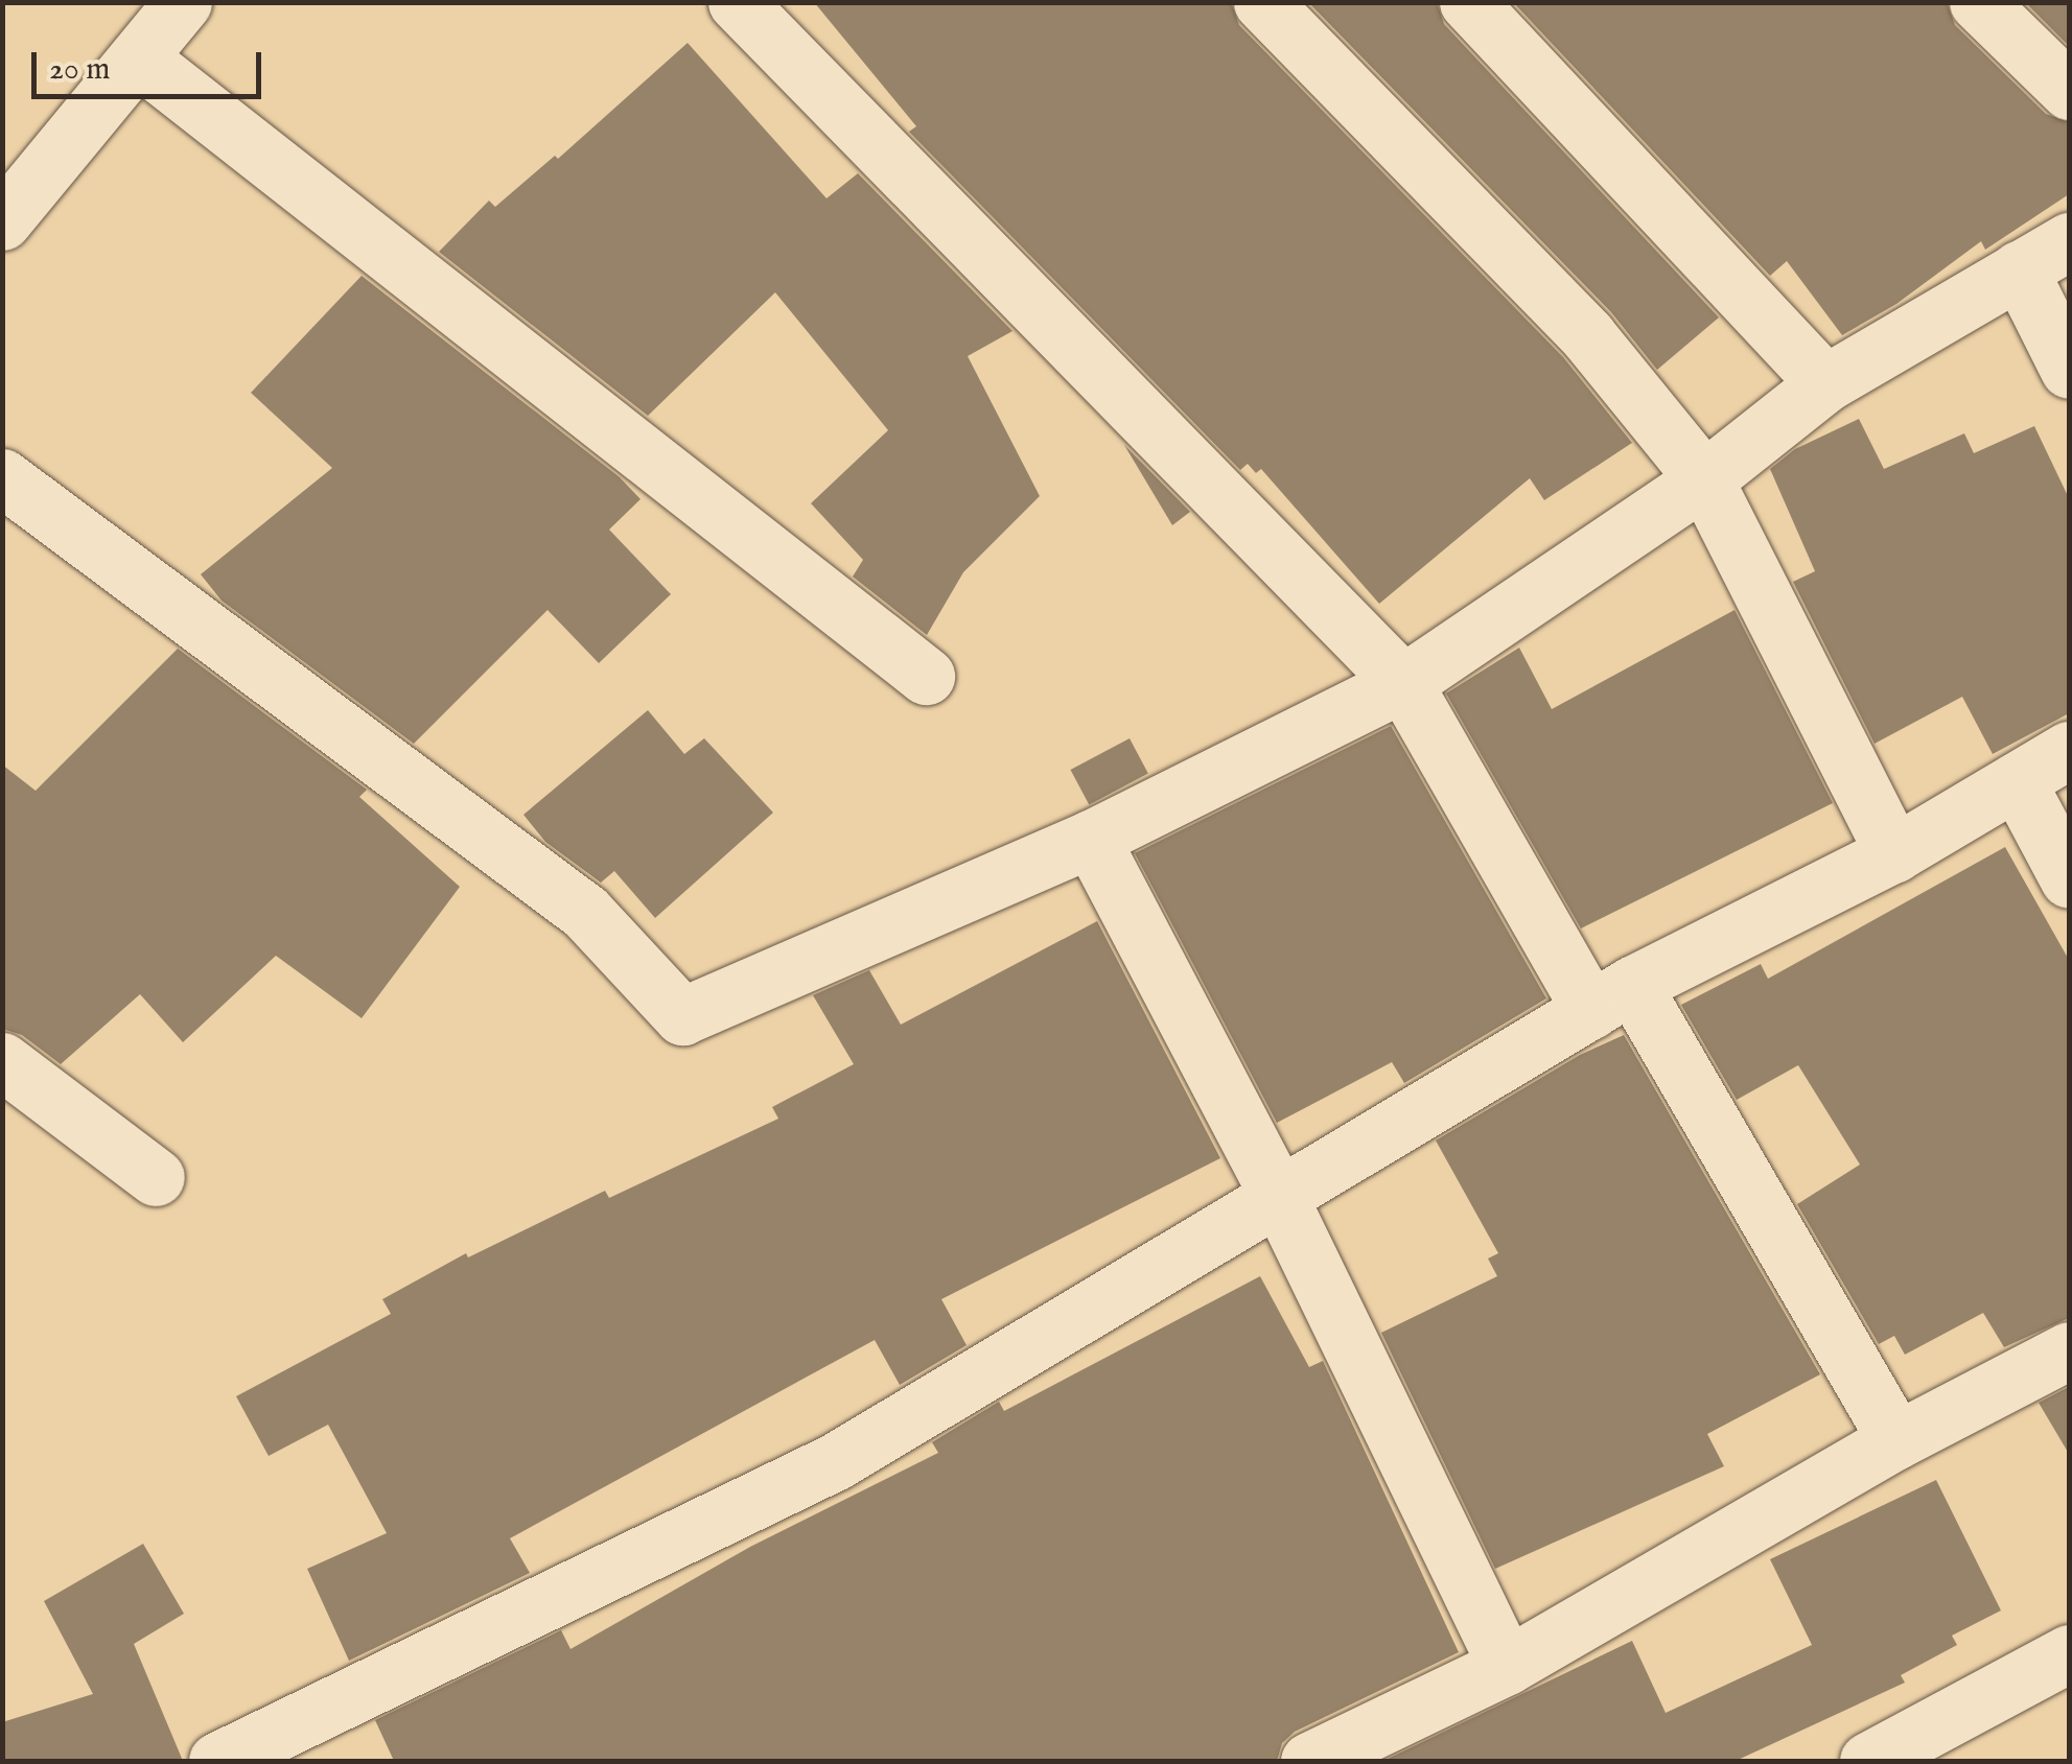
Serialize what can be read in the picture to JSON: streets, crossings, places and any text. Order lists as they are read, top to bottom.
{
  "scale_bar": "20 m"
}
